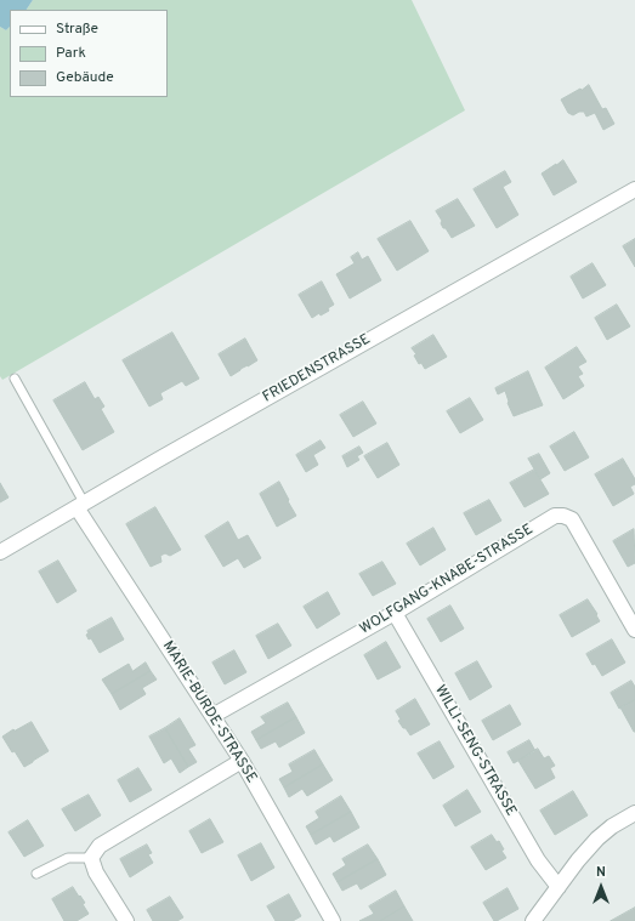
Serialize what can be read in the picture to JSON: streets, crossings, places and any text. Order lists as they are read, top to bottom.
{
  "streets": {
    "street": [
      "FRIEDENSTRASSE",
      "WOLFGANG-KNABE-STRASSE",
      "MARIE-BURDE-STRASSE",
      "WILLI-SENG-STRASSE"
    ]
  },
  "crossings": [
    ["FRIEDENSTRASSE", "MARIE-BURDE-STRASSE"],
    ["WOLFGANG-KNABE-STRASSE", "MARIE-BURDE-STRASSE"],
    ["WOLFGANG-KNABE-STRASSE", "WILLI-SENG-STRASSE"]
  ],
  "legend": ["Straße", "Park", "Gebäude"],
  "north": "top"
}
